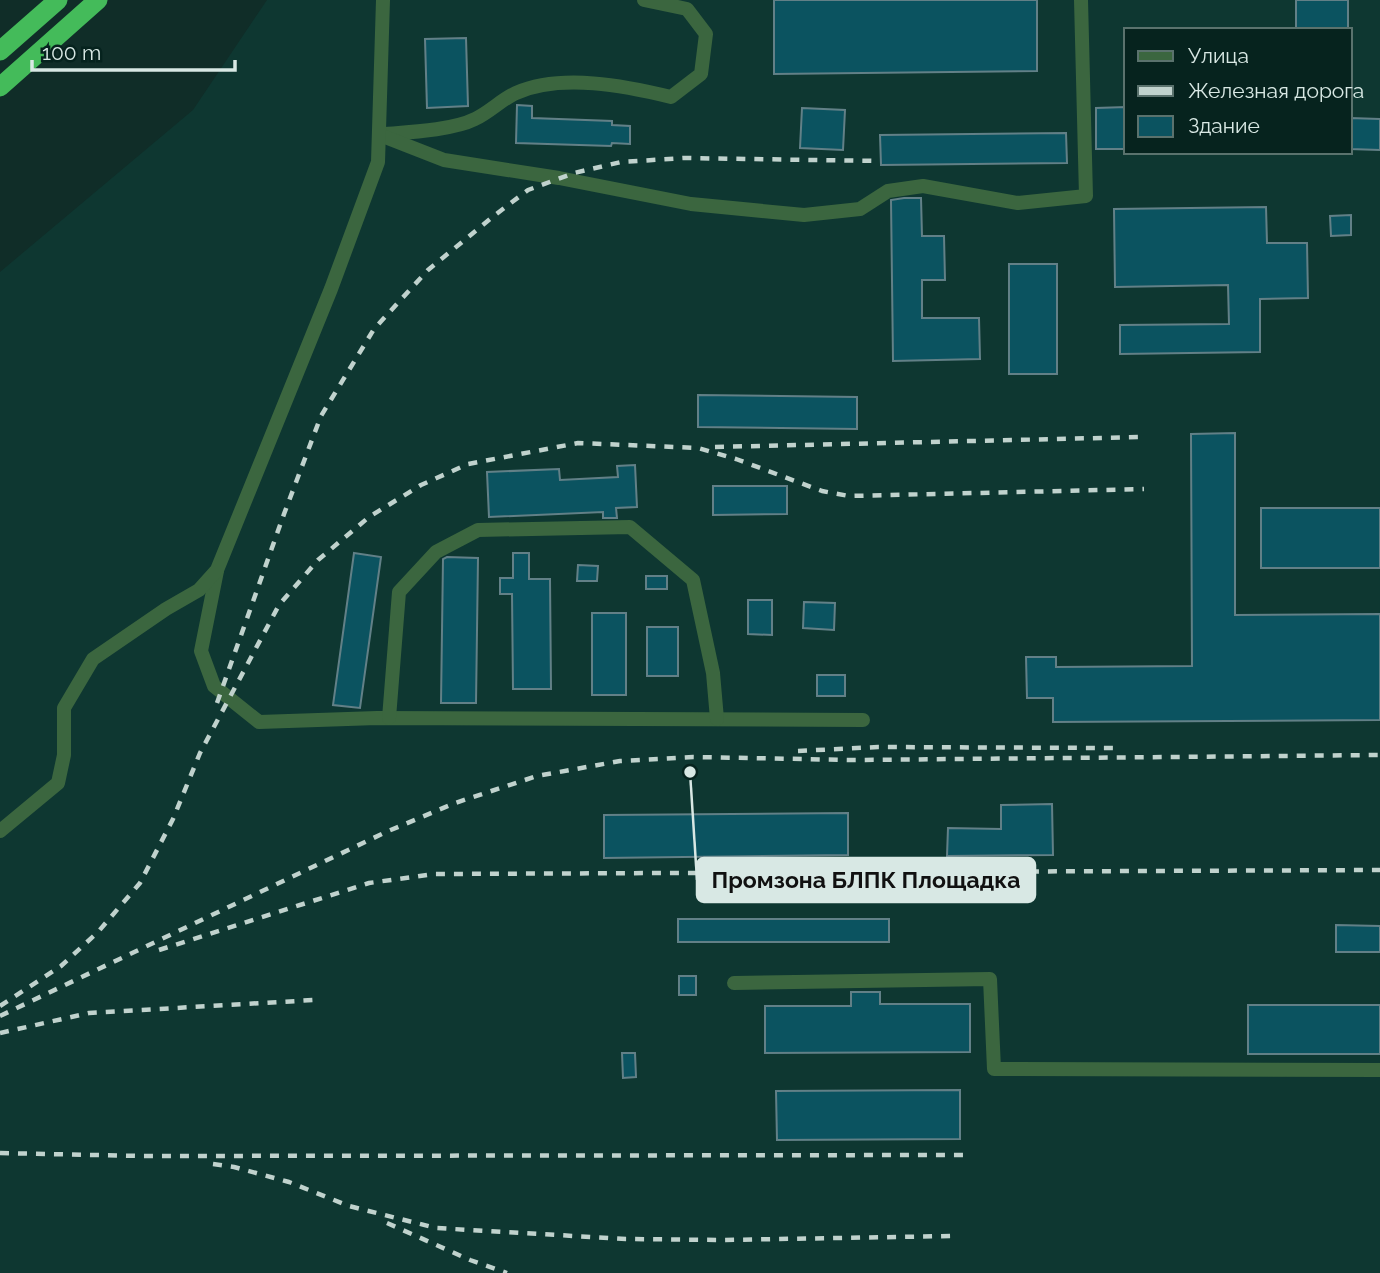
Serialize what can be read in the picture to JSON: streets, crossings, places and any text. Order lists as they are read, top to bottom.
{
  "places": ["Промзона БЛПК Площадка"],
  "legend": ["Улица", "Железная дорога", "Здание"],
  "scale_bar": "100 m"
}
